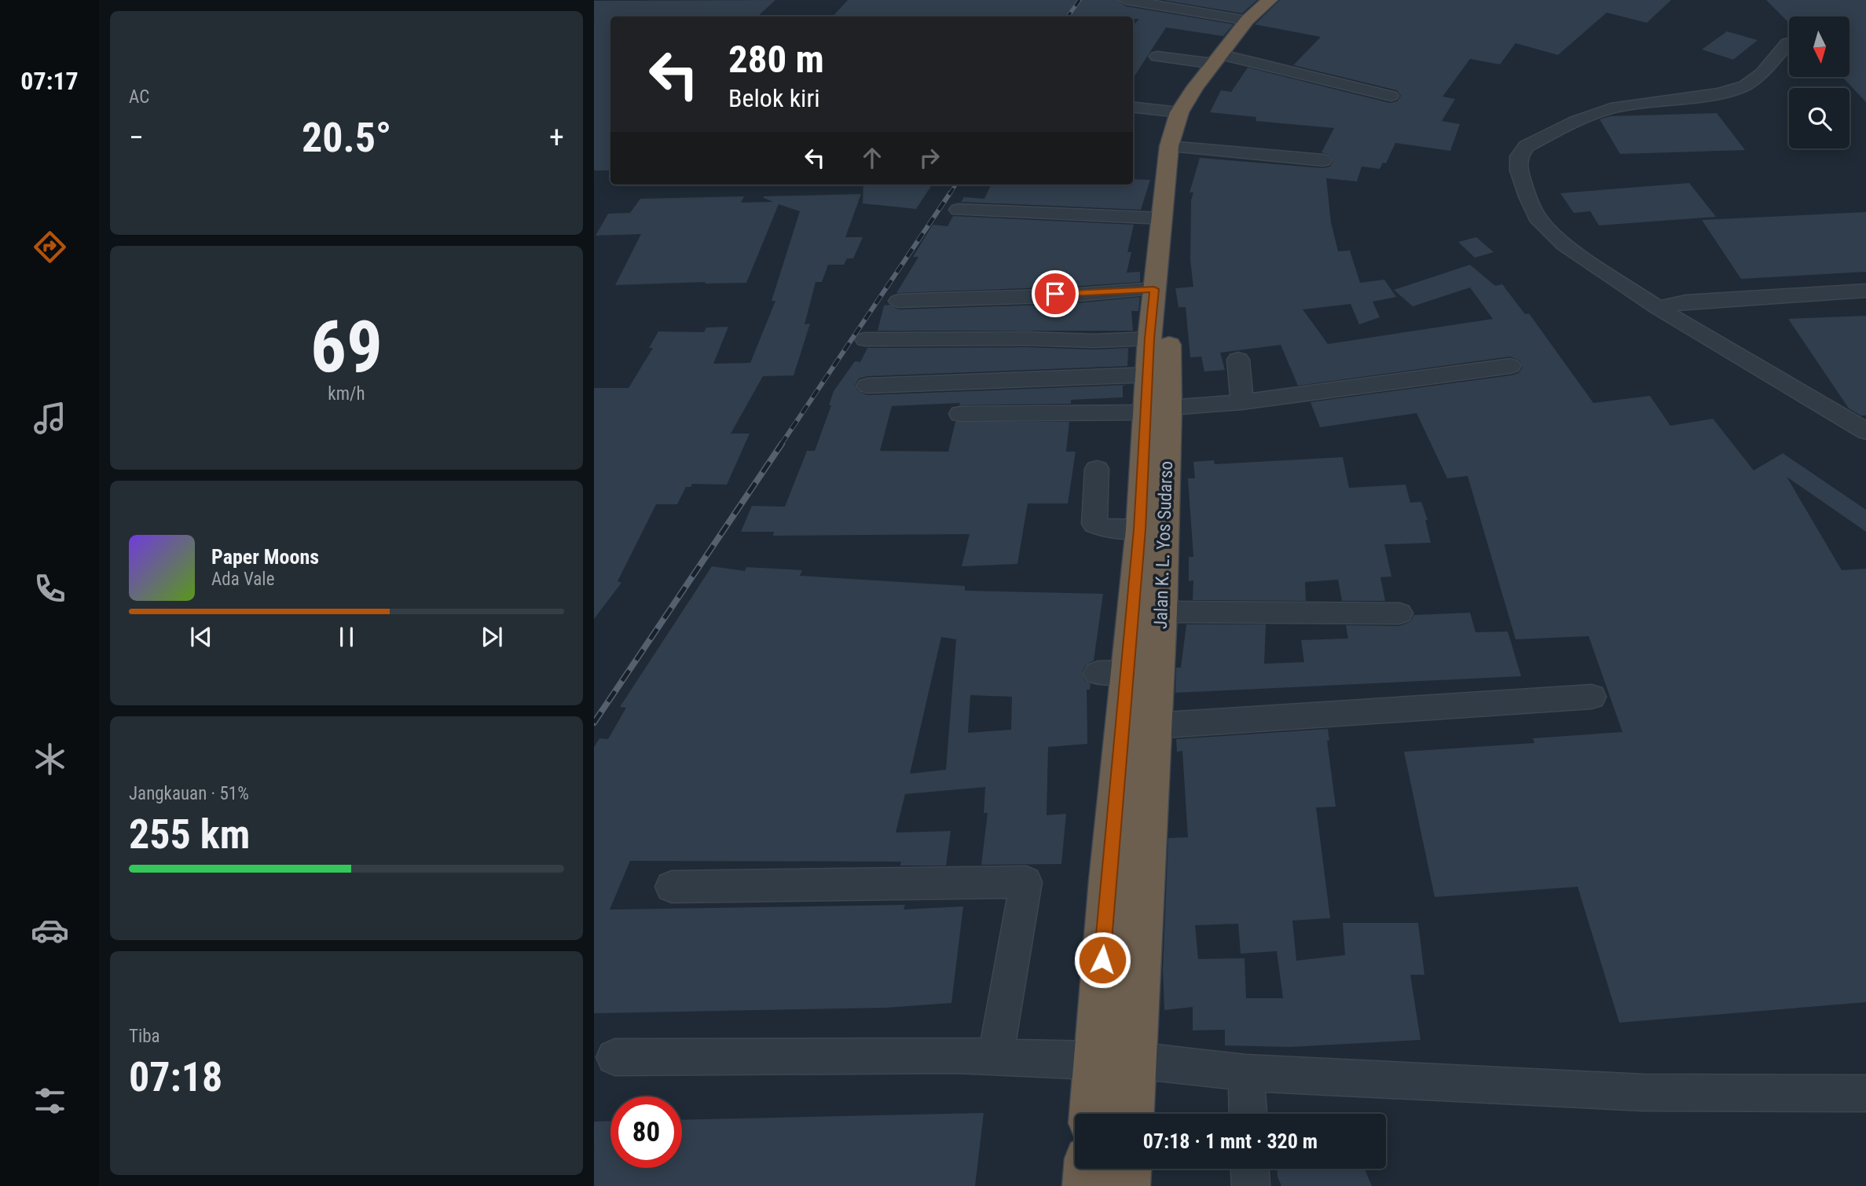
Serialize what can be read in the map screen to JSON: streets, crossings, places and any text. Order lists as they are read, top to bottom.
{
  "streets": {
    "highway": ["Jalan K. L. Yos Sudarso"]
  },
  "north": "bottom",
  "page": {
    "tabs": "07:17",
    "tile": [
      "AC",
      ["69", "km/h"],
      ["Jangkauan · 51%", "255 km"],
      ["Tiba", "07:18"]
    ],
    "turn": ["280 m", "Belok kiri"],
    "heat": ["−", "20.5°", "+"],
    "song": ["Paper Moons", "Ada Vale"],
    "limit": "80",
    "trip": "07:18 · 1 mnt · 320 m"
  }
}
